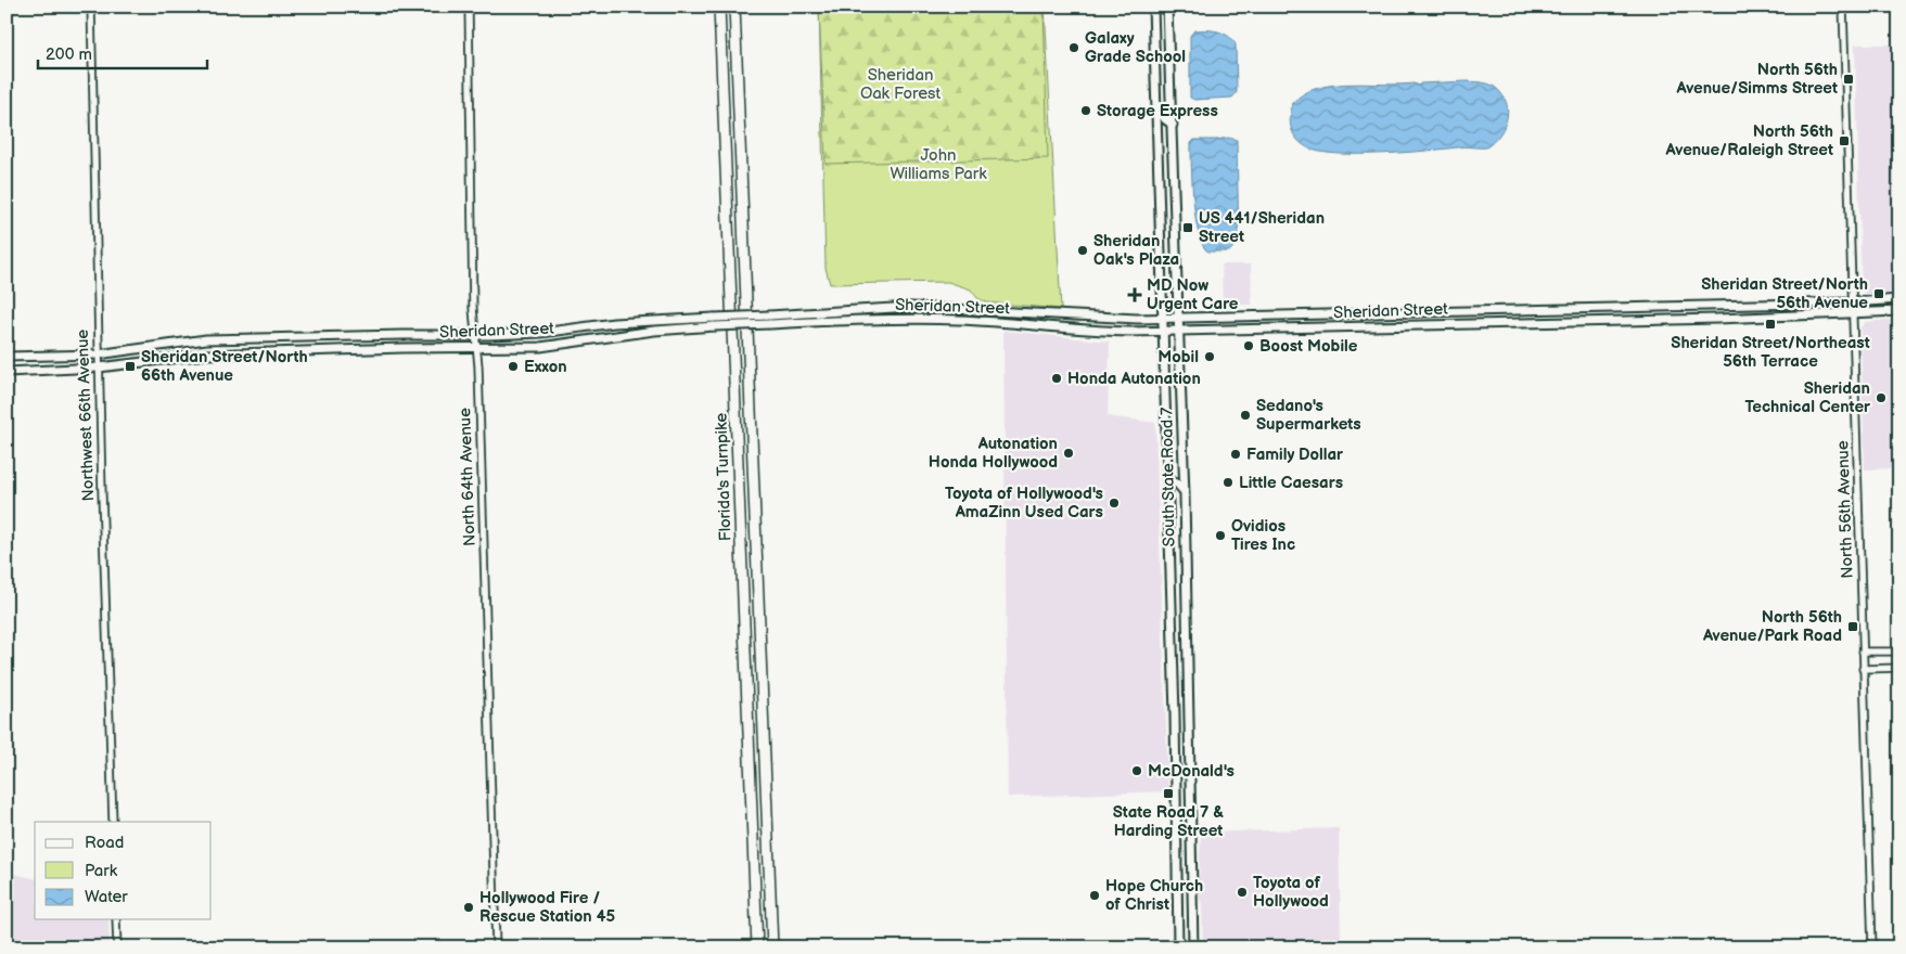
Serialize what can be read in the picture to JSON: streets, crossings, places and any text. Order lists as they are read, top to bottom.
{
  "streets": {
    "highway": ["Florida's Turnpike"],
    "main road": ["Sheridan Street", "South State Road 7"],
    "street": ["Northwest 66th Avenue", "North 64th Avenue", "North 56th Avenue"]
  },
  "crossings": [
    ["Sheridan Street", "Northwest 66th Avenue"],
    ["Sheridan Street", "North 64th Avenue"],
    ["Sheridan Street", "South State Road 7"],
    ["Sheridan Street", "North 56th Avenue"]
  ],
  "parks": ["Sheridan Oak Forest", "John Williams Park"],
  "places": {
    "other": [
      "Galaxy Grade School",
      "Storage Express",
      "Sheridan Oak's Plaza",
      "Boost Mobile",
      "Mobil",
      "Exxon",
      "Honda Autonation",
      "Sheridan Technical Center",
      "Sedano's Supermarkets",
      "Autonation Honda Hollywood",
      "Family Dollar",
      "Little Caesars",
      "Toyota of Hollywood's AmaZinn Used Cars",
      "Ovidios Tires Inc",
      "McDonald's",
      "Toyota of Hollywood",
      "Hope Church of Christ",
      "Hollywood Fire / Rescue Station 45"
    ],
    "transit": [
      "North 56th Avenue/Simms Street",
      "North 56th Avenue/Raleigh Street",
      "US 441/Sheridan Street",
      "Sheridan Street/North 56th Avenue",
      "Sheridan Street/Northeast 56th Terrace",
      "Sheridan Street/North 66th Avenue",
      "North 56th Avenue/Park Road",
      "State Road 7 & Harding Street"
    ],
    "health": ["MD Now Urgent Care"]
  },
  "legend": ["Road", "Park", "Water"],
  "scale_bar": "200 m"
}
